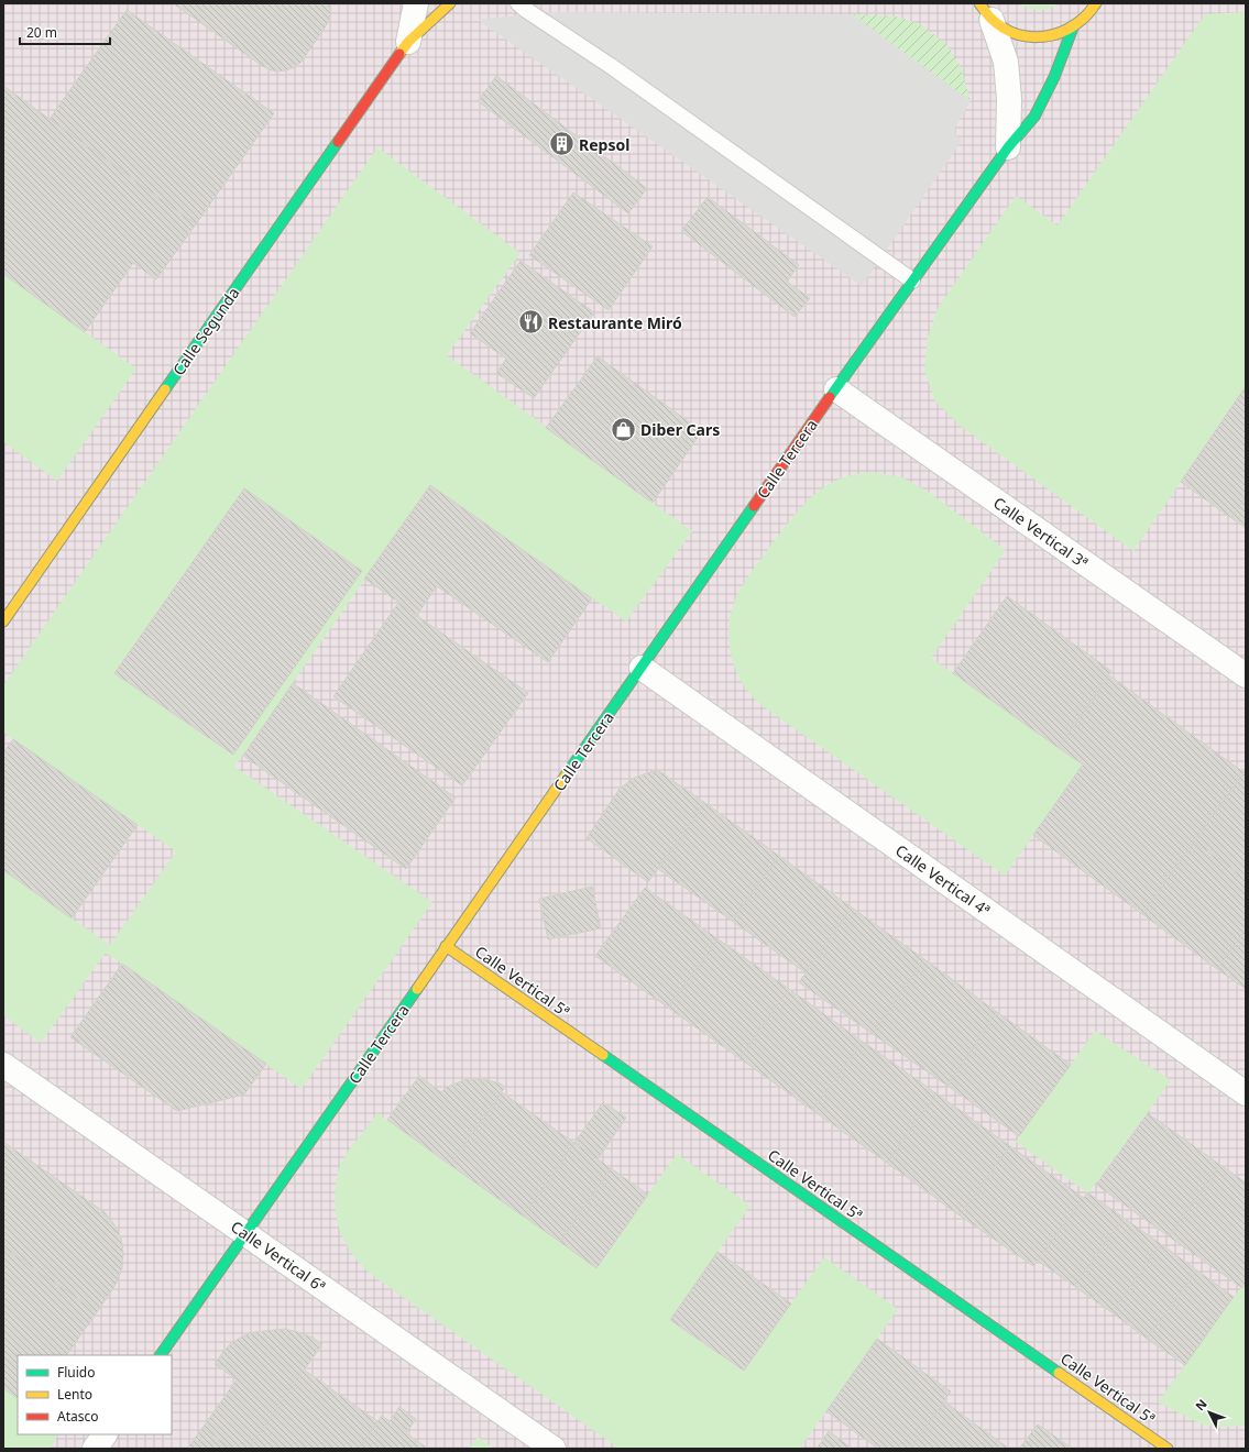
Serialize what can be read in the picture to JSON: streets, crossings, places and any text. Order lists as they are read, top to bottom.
{
  "streets": {
    "street": [
      "Calle Segunda",
      "Calle Tercera",
      "Calle Vertical 3ª",
      "Calle Vertical 4ª",
      "Calle Vertical 5ª",
      "Calle Vertical 6ª"
    ]
  },
  "crossings": [
    ["Calle Tercera", "Calle Vertical 3ª"],
    ["Calle Tercera", "Calle Vertical 4ª"],
    ["Calle Tercera", "Calle Vertical 5ª"],
    ["Calle Tercera", "Calle Vertical 6ª"]
  ],
  "places": {
    "building": ["Repsol"],
    "restaurant": ["Restaurante Miró"],
    "shop": ["Diber Cars"]
  },
  "legend": ["Fluido", "Lento", "Atasco"],
  "scale_bar": "20 m",
  "north": "top left"
}
